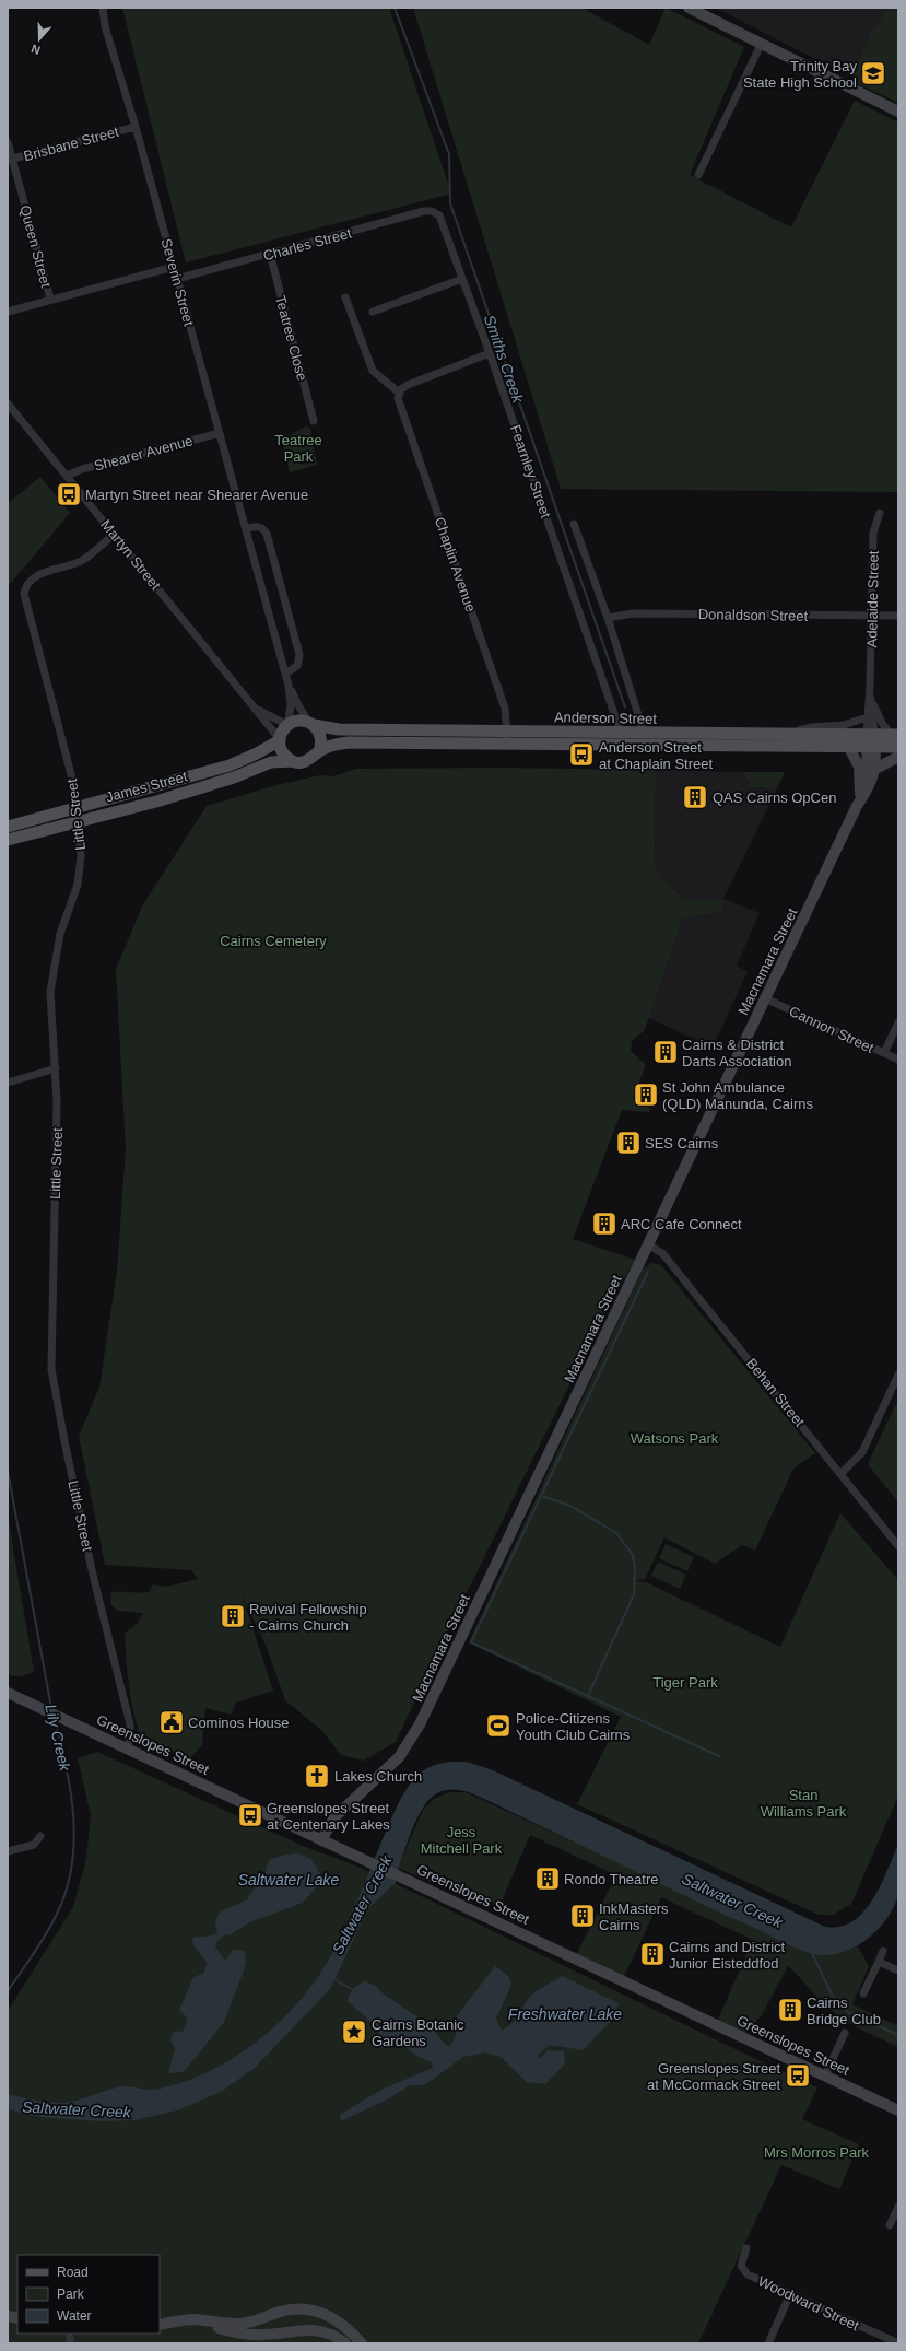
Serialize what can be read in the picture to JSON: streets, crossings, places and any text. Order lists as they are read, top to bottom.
{
  "streets": {
    "main road": ["Anderson Street", "James Street"],
    "street": [
      "Brisbane Street",
      "Charles Street",
      "Queen Street",
      "Severin Street",
      "Teatree Close",
      "Shearer Avenue",
      "Fearnley Street",
      "Martyn Street",
      "Chaplin Avenue",
      "Adelaide Street",
      "Donaldson Street",
      "Little Street",
      "Macnamara Street",
      "Cannon Street",
      "Behan Street",
      "Greenslopes Street",
      "Woodward Street"
    ]
  },
  "crossings": [
    ["Brisbane Street", "Queen Street"],
    ["Brisbane Street", "Severin Street"],
    ["Charles Street", "Severin Street"],
    ["Charles Street", "Teatree Close"],
    ["Charles Street", "Fearnley Street"],
    ["Severin Street", "Shearer Avenue"],
    ["Severin Street", "Martyn Street"],
    ["Severin Street", "Anderson Street"],
    ["Severin Street", "James Street"],
    ["Shearer Avenue", "Martyn Street"],
    ["Fearnley Street", "Donaldson Street"],
    ["Fearnley Street", "Anderson Street"],
    ["Martyn Street", "Anderson Street"],
    ["Martyn Street", "James Street"],
    ["Martyn Street", "Little Street"],
    ["Chaplin Avenue", "Anderson Street"],
    ["Adelaide Street", "Donaldson Street"],
    ["Adelaide Street", "Anderson Street"],
    ["Adelaide Street", "Macnamara Street"],
    ["Anderson Street", "James Street"],
    ["Anderson Street", "Macnamara Street"],
    ["James Street", "Little Street"],
    ["Little Street", "Greenslopes Street"],
    ["Macnamara Street", "Cannon Street"],
    ["Macnamara Street", "Behan Street"],
    ["Macnamara Street", "Greenslopes Street"]
  ],
  "water": [
    "Smiths Creek",
    "Lily Creek",
    "Saltwater Lake",
    "Saltwater Creek",
    "Freshwater Lake"
  ],
  "parks": [
    "Teatree Park",
    "Cairns Cemetery",
    "Watsons Park",
    "Tiger Park",
    "Stan Williams Park",
    "Jess Mitchell Park",
    "Mrs Morros Park"
  ],
  "places": {
    "school or university": ["Trinity Bay State High School"],
    "bus stop": [
      "Martyn Street near Shearer Avenue",
      "Anderson Street at Chaplain Street",
      "Greenslopes Street at Centenary Lakes",
      "Greenslopes Street at McCormack Street"
    ],
    "building": [
      "QAS Cairns OpCen",
      "Cairns & District Darts Association",
      "St John Ambulance (QLD) Manunda, Cairns",
      "SES Cairns",
      "ARC Cafe Connect",
      "Revival Fellowship - Cairns Church",
      "Rondo Theatre",
      "InkMasters Cairns",
      "Cairns and District Junior Eisteddfod",
      "Cairns Bridge Club"
    ],
    "public building": ["Cominos House"],
    "sports": ["Police-Citizens Youth Club Cairns"],
    "church": ["Lakes Church"],
    "place": ["Cairns Botanic Gardens"]
  },
  "legend": ["Road", "Park", "Water"],
  "north": "bottom"
}
